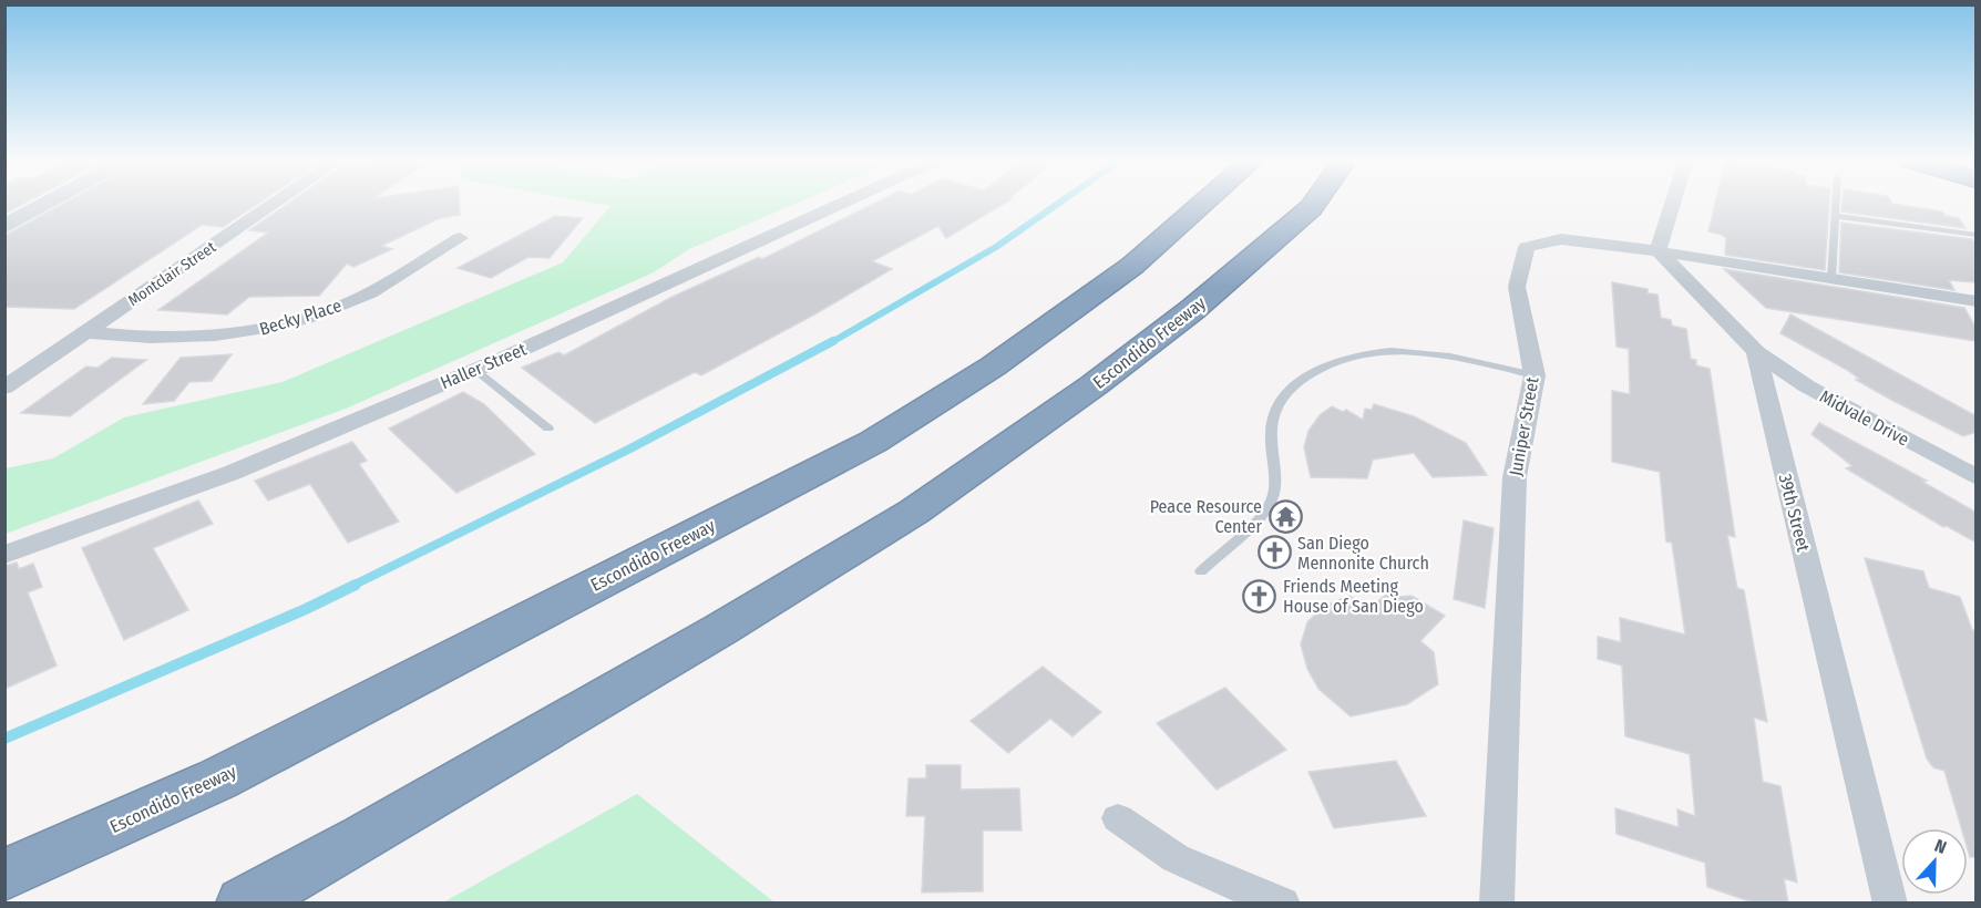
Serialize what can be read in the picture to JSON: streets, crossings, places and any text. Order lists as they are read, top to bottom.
{
  "streets": {
    "highway": ["Escondido Freeway"],
    "street": [
      "Montclair Street",
      "Becky Place",
      "Haller Street",
      "Midvale Drive",
      "Juniper Street",
      "39th Street"
    ]
  },
  "crossings": [
    ["Montclair Street", "Becky Place"],
    ["Midvale Drive", "39th Street"]
  ],
  "places": {
    "temple": ["Peace Resource Center"],
    "church": ["San Diego Mennonite Church", "Friends Meeting House of San Diego"]
  },
  "north": "top"
}
